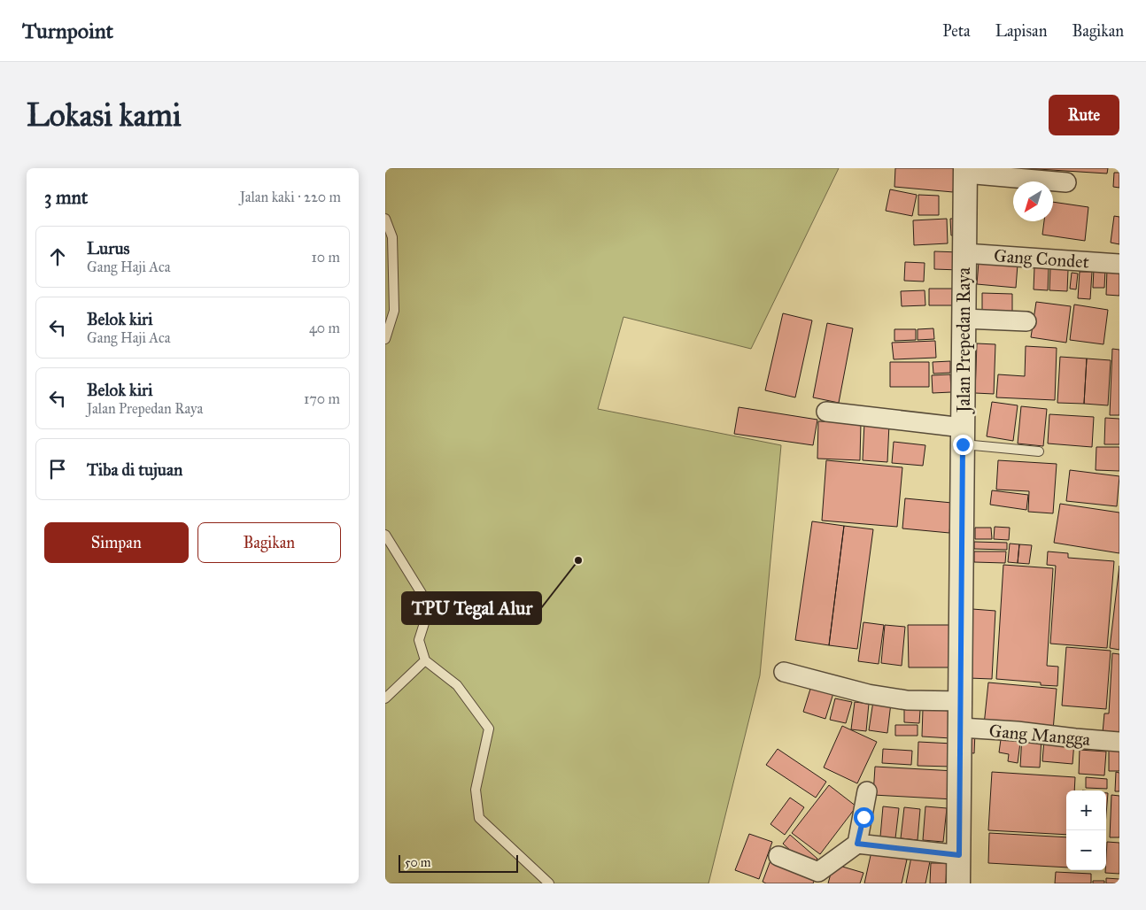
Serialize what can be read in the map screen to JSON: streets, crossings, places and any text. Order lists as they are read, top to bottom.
{
  "streets": {
    "street": ["Gang Condet", "Jalan Prepedan Raya", "Gang Mangga"]
  },
  "crossings": [
    ["Gang Condet", "Jalan Prepedan Raya"],
    ["Jalan Prepedan Raya", "Gang Mangga"]
  ],
  "places": ["TPU Tegal Alur"],
  "scale_bar": "50 m",
  "north": "bottom left",
  "page": {
    "header": "Turnpoint",
    "nav": ["Peta", "Lapisan", "Bagikan"],
    "buttons": [
      "Rute",
      ["Simpan", "Bagikan"]
    ],
    "title": "Lokasi kami",
    "heading": ["3 mnt", "Jalan kaki · 220 m"],
    "list": [
      ["Lurus", "Gang Haji Aca", "10 m"],
      ["Belok kiri", "Gang Haji Aca", "40 m"],
      ["Belok kiri", "Jalan Prepedan Raya", "170 m"],
      "Tiba di tujuan"
    ],
    "map_buttons": ["+", "−"],
    "scale": "50 m"
  }
}
